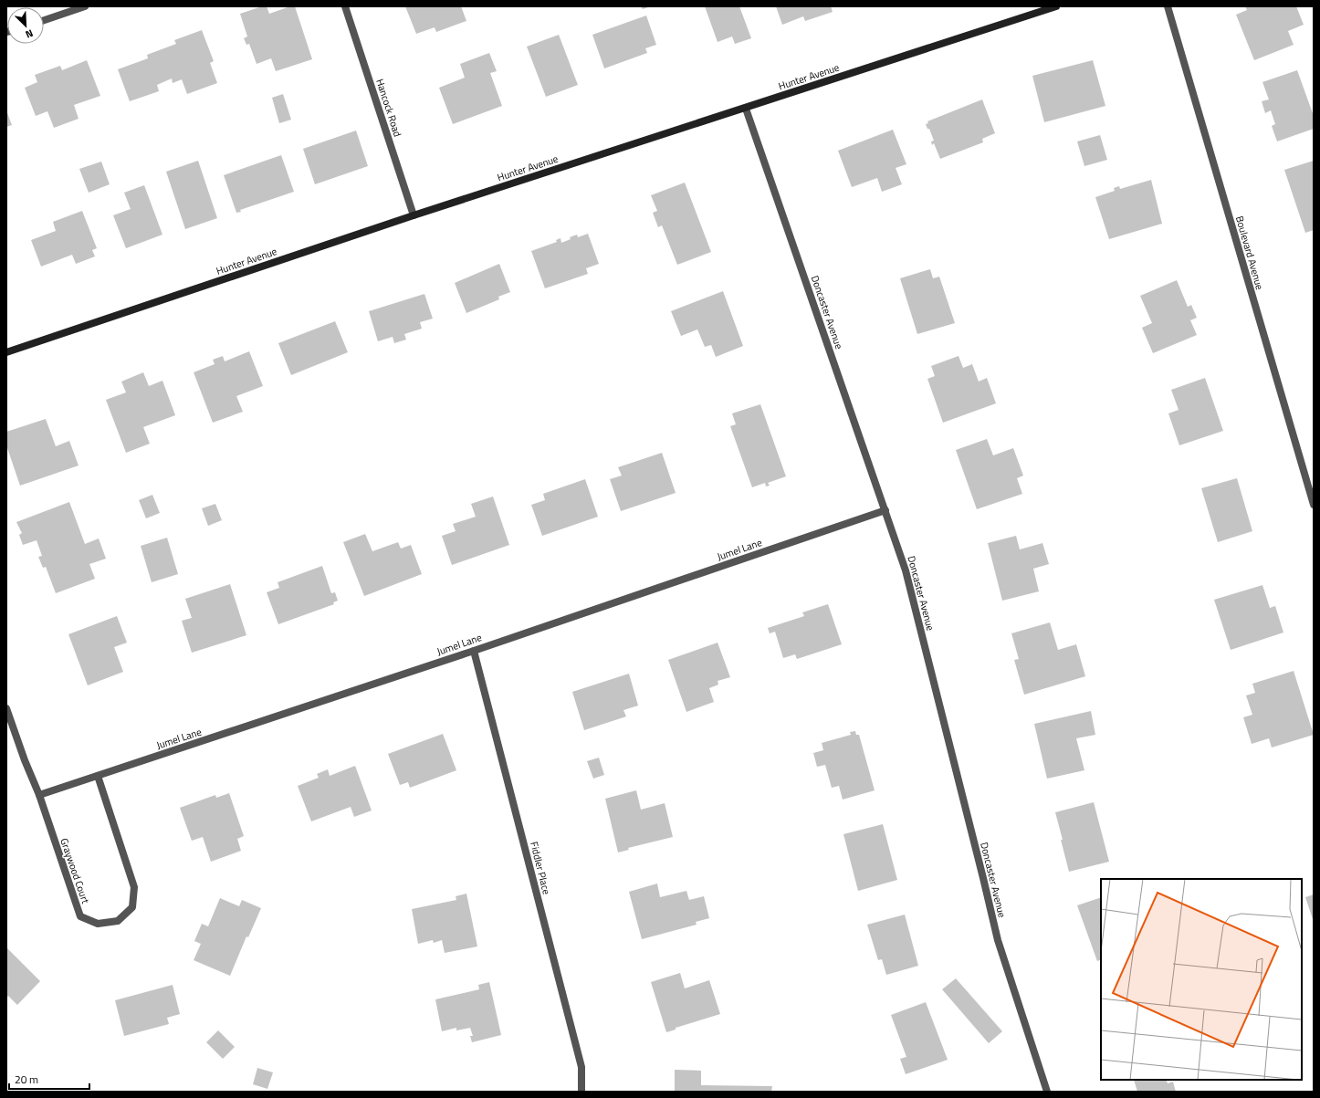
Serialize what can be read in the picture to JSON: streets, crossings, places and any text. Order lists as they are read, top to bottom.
{
  "streets": {
    "street": [
      "Hunter Avenue",
      "Hancock Road",
      "Boulevard Avenue",
      "Doncaster Avenue",
      "Jumel Lane",
      "Fiddler Place",
      "Graywood Court"
    ]
  },
  "crossings": [
    ["Hunter Avenue", "Hancock Road"],
    ["Hunter Avenue", "Doncaster Avenue"],
    ["Doncaster Avenue", "Jumel Lane"],
    ["Jumel Lane", "Fiddler Place"],
    ["Jumel Lane", "Graywood Court"]
  ],
  "scale_bar": "20 m",
  "north": "bottom right"
}
